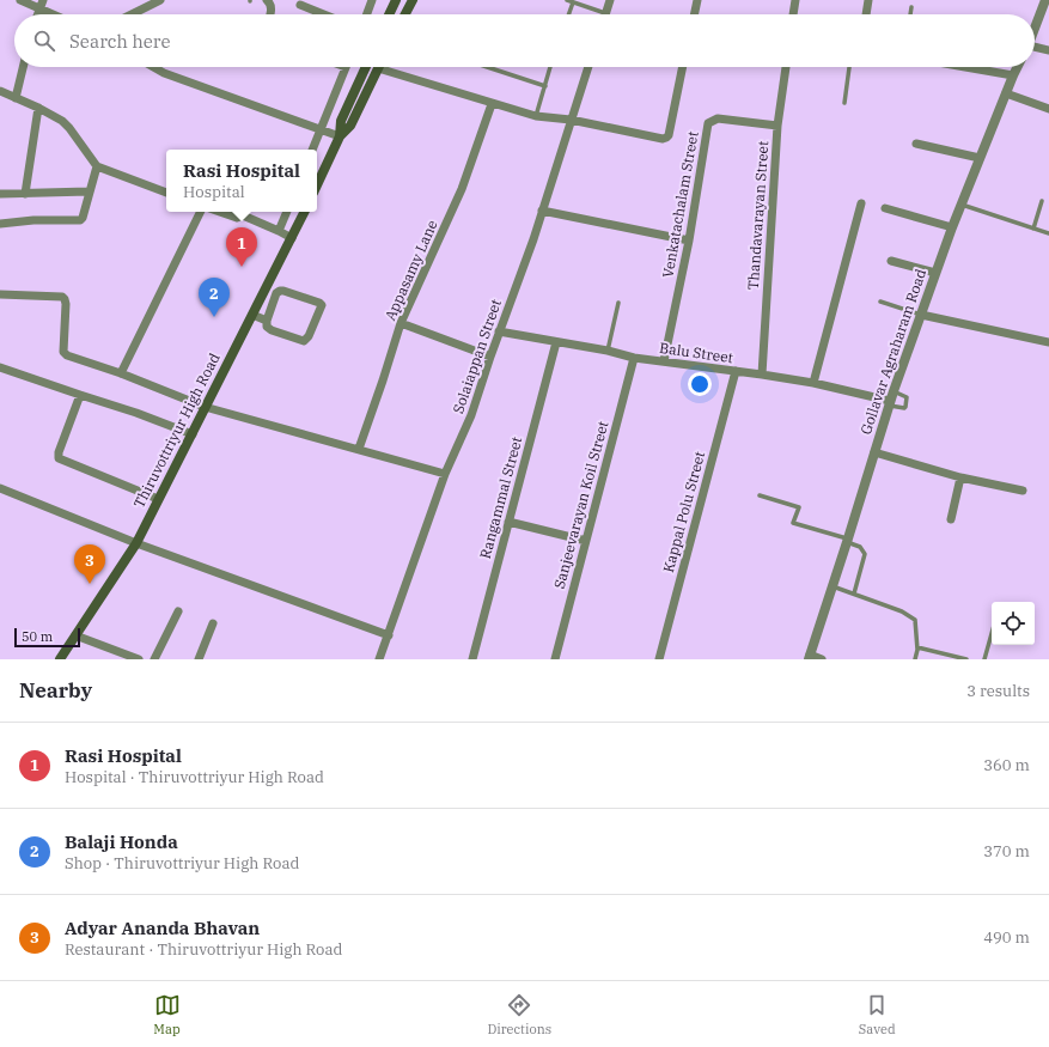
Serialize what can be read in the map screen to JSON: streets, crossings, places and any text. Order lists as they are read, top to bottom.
{
  "streets": {
    "main road": ["Thiruvottriyur High Road"],
    "street": [
      "Venkatachalam Street",
      "Thandavarayan Street",
      "Appasamy Lane",
      "Gollavar Agraharam Road",
      "Balu Street",
      "Solaiappan Street",
      "Rangammal Street",
      "Sanjeevarayan Koil Street",
      "Kappal Polu Street"
    ]
  },
  "crossings": [
    ["Venkatachalam Street", "Thandavarayan Street"],
    ["Venkatachalam Street", "Balu Street"],
    ["Thandavarayan Street", "Balu Street"],
    ["Gollavar Agraharam Road", "Balu Street"],
    ["Balu Street", "Solaiappan Street"],
    ["Balu Street", "Rangammal Street"],
    ["Balu Street", "Sanjeevarayan Koil Street"],
    ["Balu Street", "Kappal Polu Street"]
  ],
  "scale_bar": "50 m",
  "page": {
    "search": "Search here",
    "popup": ["Rasi Hospital", "Hospital"],
    "pins": ["1", "2", "3"],
    "scale": "50 m",
    "heading": ["Nearby", "3 results"],
    "list": [
      {
        "mark": "1",
        "name": "Rasi Hospital",
        "note": "Hospital · Thiruvottriyur High Road",
        "value": "360 m"
      },
      {
        "mark": "2",
        "name": "Balaji Honda",
        "note": "Shop · Thiruvottriyur High Road",
        "value": "370 m"
      },
      {
        "mark": "3",
        "name": "Adyar Ananda Bhavan",
        "note": "Restaurant · Thiruvottriyur High Road",
        "value": "490 m"
      }
    ],
    "nav": ["Map", "Directions", "Saved"]
  }
}
